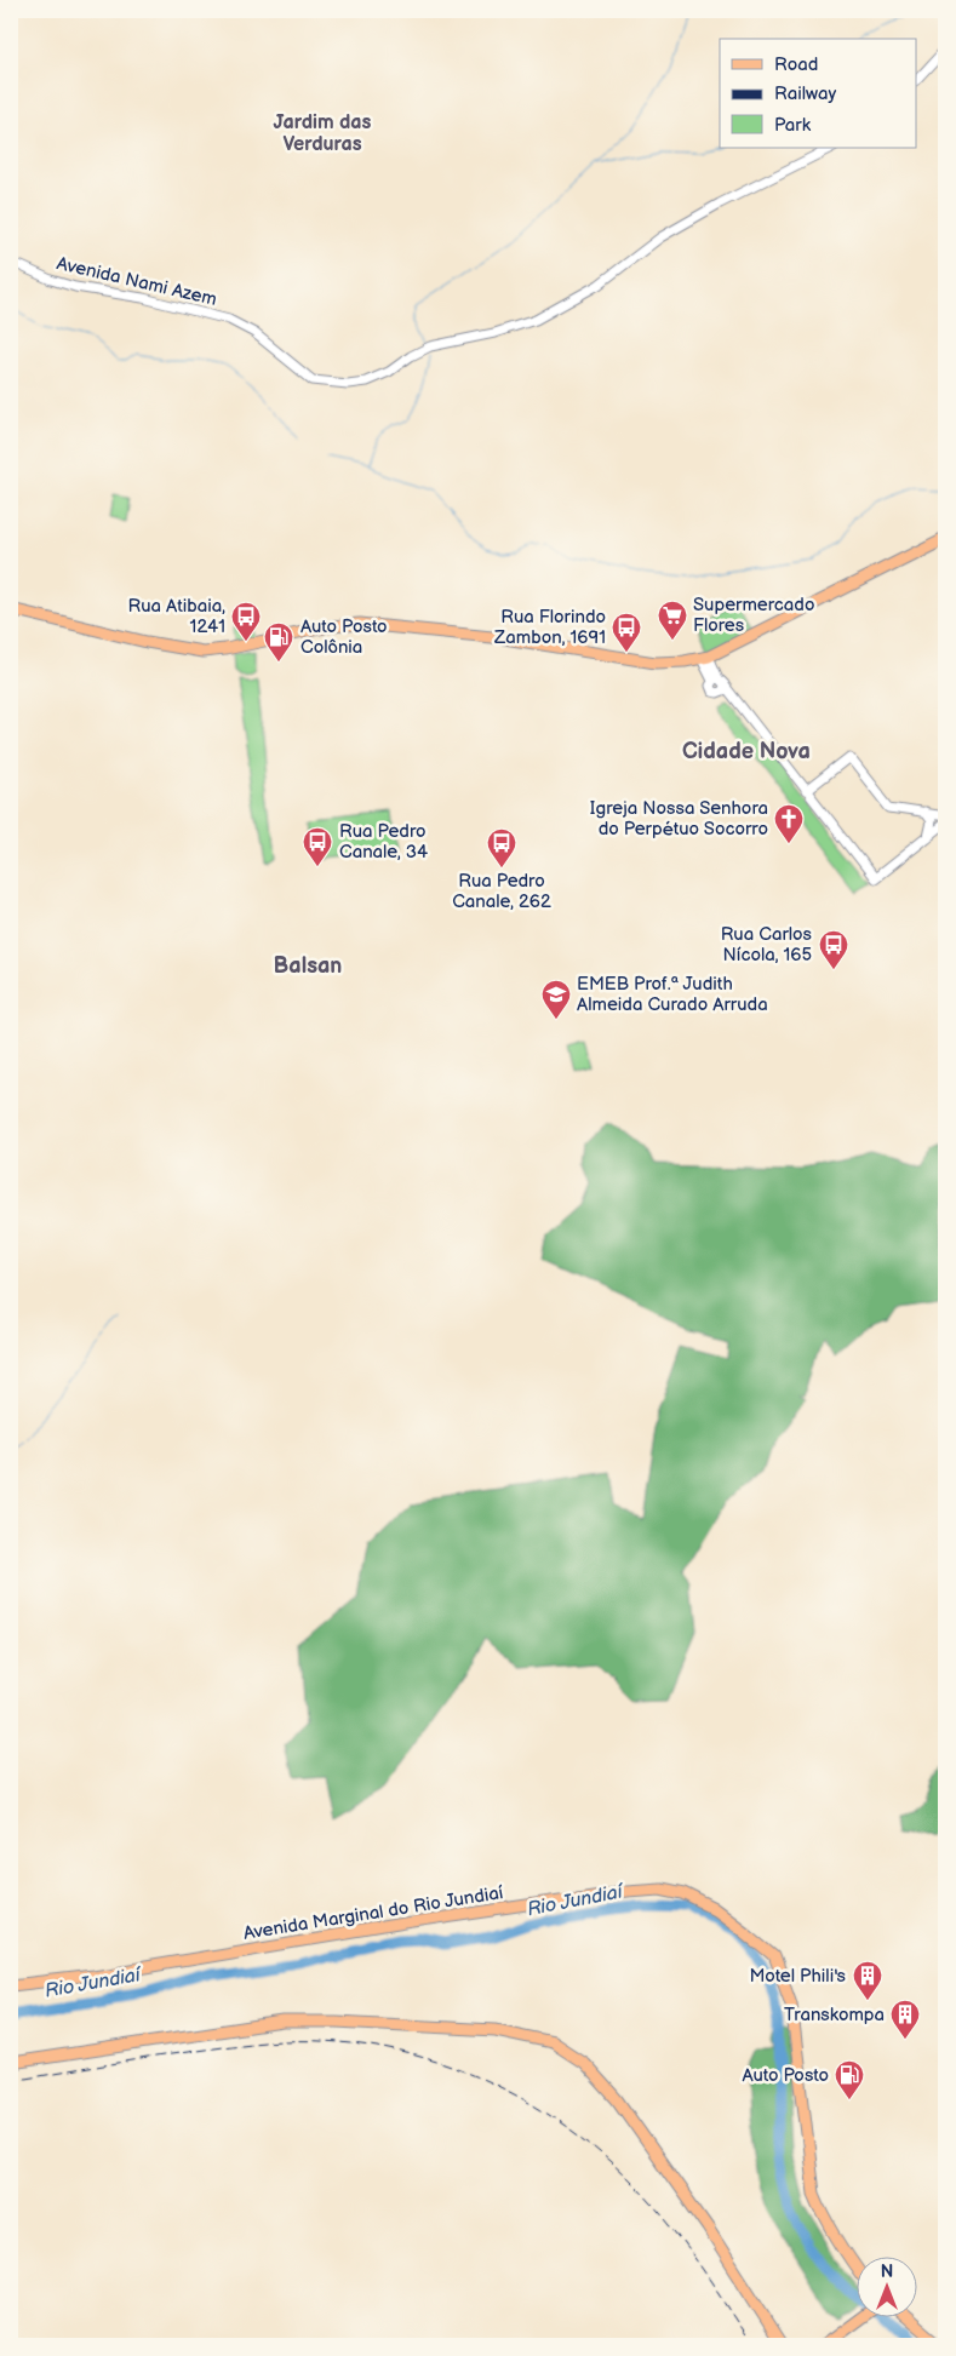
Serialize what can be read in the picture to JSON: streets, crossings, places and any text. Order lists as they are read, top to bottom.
{
  "streets": {
    "main road": ["Avenida Marginal do Rio Jundiaí"],
    "street": ["Avenida Nami Azem"]
  },
  "districts": ["Jardim das Verduras", "Cidade Nova", "Balsan"],
  "water": ["Rio Jundiaí"],
  "places": {
    "supermarket": ["Supermercado Flores"],
    "bus stop": [
      "Rua Atibaia, 1241",
      "Rua Florindo Zambon, 1691",
      "Rua Pedro Canale, 34",
      "Rua Pedro Canale, 262",
      "Rua Carlos Nícola, 165"
    ],
    "fuel station": ["Auto Posto Colônia", "Auto Posto"],
    "church": ["Igreja Nossa Senhora do Perpétuo Socorro"],
    "school or university": ["EMEB Prof.ª Judith Almeida Curado Arruda"],
    "building": ["Motel Phili's", "Transkompa"]
  },
  "legend": ["Road", "Railway", "Park"],
  "north": "top"
}
